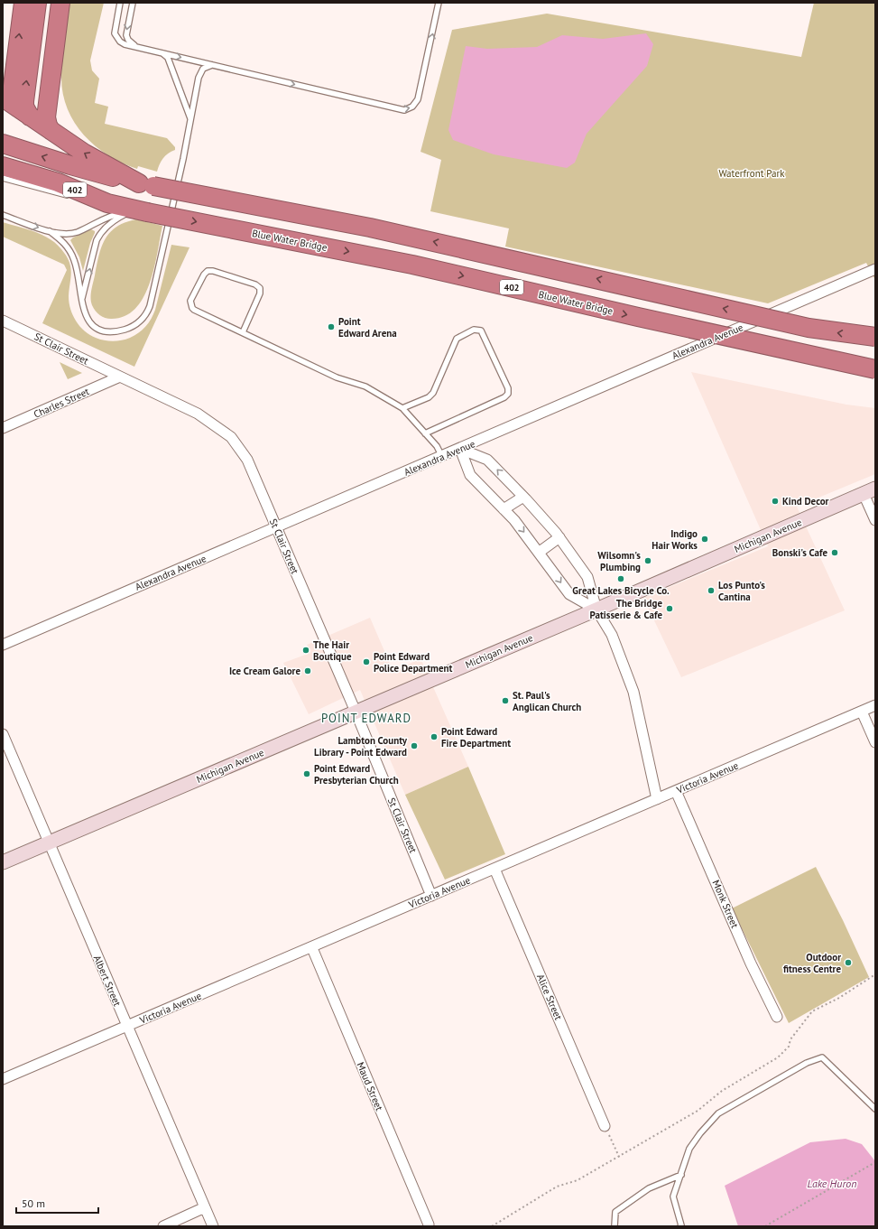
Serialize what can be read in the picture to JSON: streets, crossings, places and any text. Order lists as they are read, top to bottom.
{
  "streets": {
    "highway": ["402", "Blue Water Bridge"],
    "street": [
      "Alexandra Avenue",
      "St Clair Street",
      "Charles Street",
      "Michigan Avenue",
      "Victoria Avenue",
      "Monk Street",
      "Albert Street",
      "Alice Street",
      "Maud Street"
    ]
  },
  "crossings": [
    ["402", "Blue Water Bridge"],
    ["Alexandra Avenue", "St Clair Street"],
    ["St Clair Street", "Charles Street"],
    ["St Clair Street", "Michigan Avenue"],
    ["St Clair Street", "Victoria Avenue"],
    ["Michigan Avenue", "Albert Street"],
    ["Victoria Avenue", "Monk Street"],
    ["Victoria Avenue", "Albert Street"],
    ["Victoria Avenue", "Alice Street"],
    ["Victoria Avenue", "Maud Street"]
  ],
  "districts": ["POINT EDWARD"],
  "water": ["Lake Huron"],
  "parks": ["Waterfront Park"],
  "places": [
    "Point Edward Arena",
    "Kind Decor",
    "Indigo Hair Works",
    "Bonski's Cafe",
    "Wilsomn's Plumbing",
    "Great Lakes Bicycle Co.",
    "Los Punto's Cantina",
    "The Bridge Patisserie & Cafe",
    "The Hair Boutique",
    "Point Edward Police Department",
    "Ice Cream Galore",
    "St. Paul's Anglican Church",
    "Point Edward Fire Department",
    "Lambton County Library - Point Edward",
    "Point Edward Presbyterian Church",
    "Outdoor fitness Centre"
  ],
  "scale_bar": "50 m"
}
